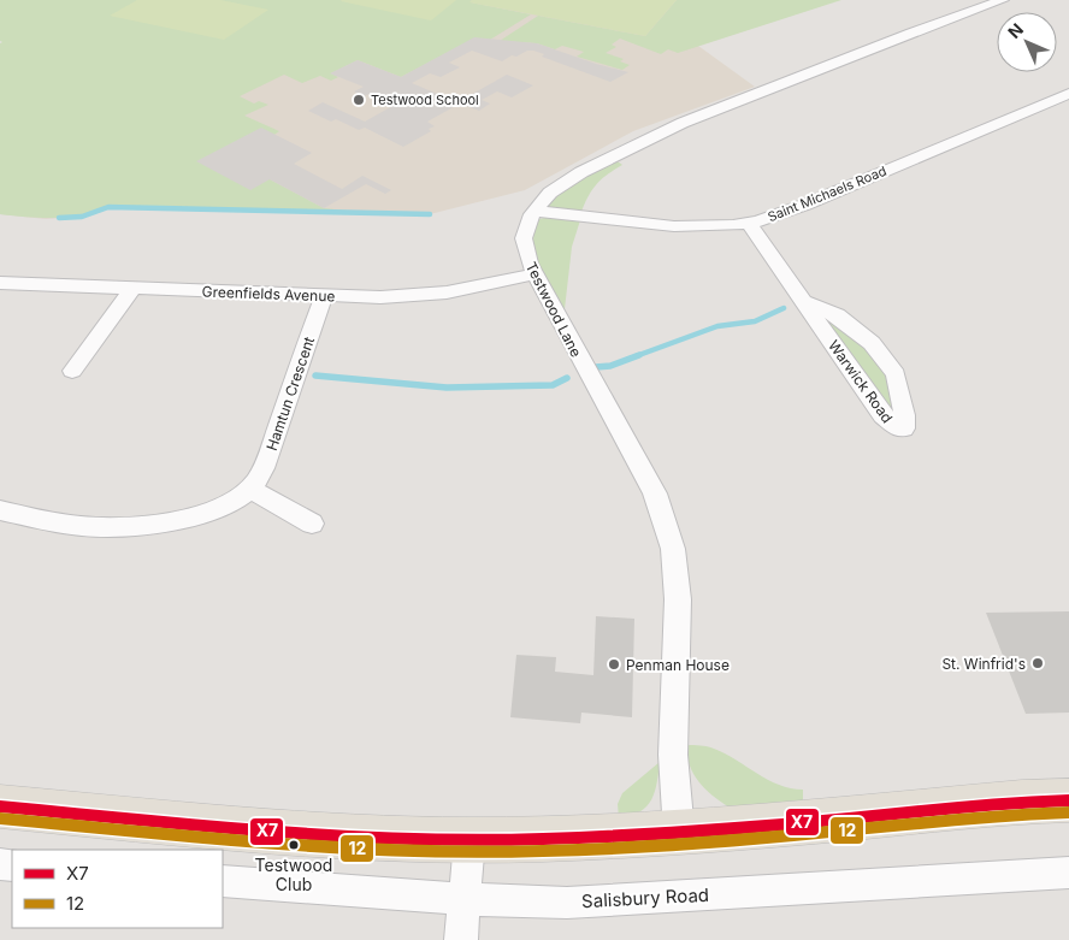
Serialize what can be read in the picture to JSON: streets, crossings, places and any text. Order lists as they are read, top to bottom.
{
  "streets": {
    "street": [
      "Saint Michaels Road",
      "Greenfields Avenue",
      "Testwood Lane",
      "Warwick Road",
      "Hamtun Crescent",
      "Salisbury Road"
    ]
  },
  "crossings": [
    ["Saint Michaels Road", "Testwood Lane"],
    ["Saint Michaels Road", "Warwick Road"],
    ["Greenfields Avenue", "Testwood Lane"],
    ["Greenfields Avenue", "Hamtun Crescent"]
  ],
  "places": [
    "Testwood School",
    "St. Winfrid's",
    "Penman House",
    "Testwood Club"
  ],
  "lines": ["transit line X7", "transit line 12"],
  "legend": ["X7", "12"],
  "north": "top left"
}
